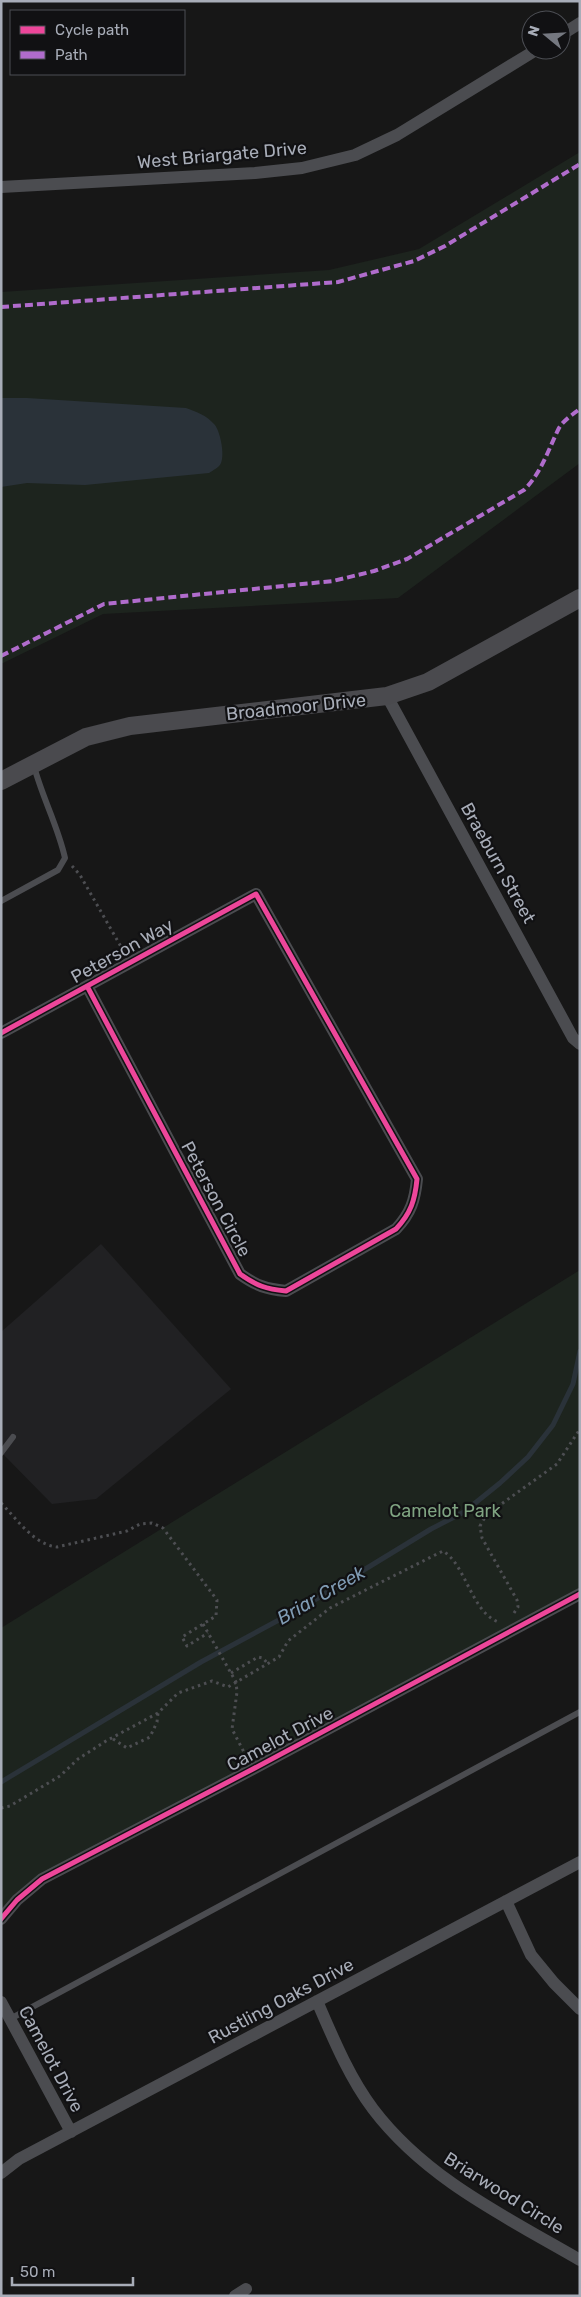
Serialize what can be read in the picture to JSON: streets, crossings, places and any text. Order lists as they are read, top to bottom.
{
  "streets": {
    "street": [
      "West Briargate Drive",
      "Broadmoor Drive",
      "Braeburn Street",
      "Peterson Way",
      "Peterson Circle",
      "Camelot Drive",
      "Rustling Oaks Drive",
      "Briarwood Circle"
    ]
  },
  "crossings": [
    ["Broadmoor Drive", "Braeburn Street"],
    ["Peterson Way", "Peterson Circle"],
    ["Camelot Drive", "Rustling Oaks Drive"],
    ["Rustling Oaks Drive", "Briarwood Circle"]
  ],
  "water": ["Briar Creek"],
  "parks": ["Camelot Park"],
  "legend": ["Cycle path", "Path"],
  "scale_bar": "50 m",
  "north": "left"
}
